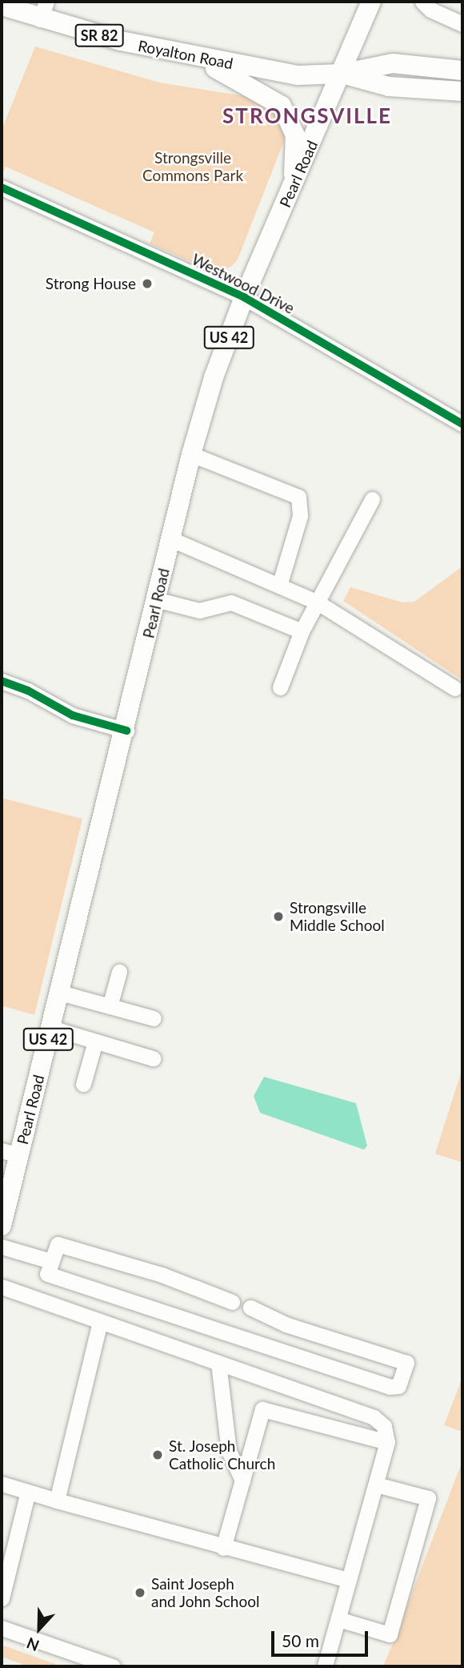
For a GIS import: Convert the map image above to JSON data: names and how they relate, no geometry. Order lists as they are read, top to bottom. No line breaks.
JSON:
{"streets":{"main road":["SR 82","Royalton Road","Pearl Road","US 42"],"street":["Westwood Drive"]},"crossings":[["Royalton Road","Pearl Road"],["Pearl Road","Westwood Drive"]],"districts":["STRONGSVILLE"],"parks":["Strongsville Commons Park"],"places":["Strong House","Strongsville Middle School","St. Joseph Catholic Church","Saint Joseph and John School"],"scale_bar":"50 m","north":"bottom"}
